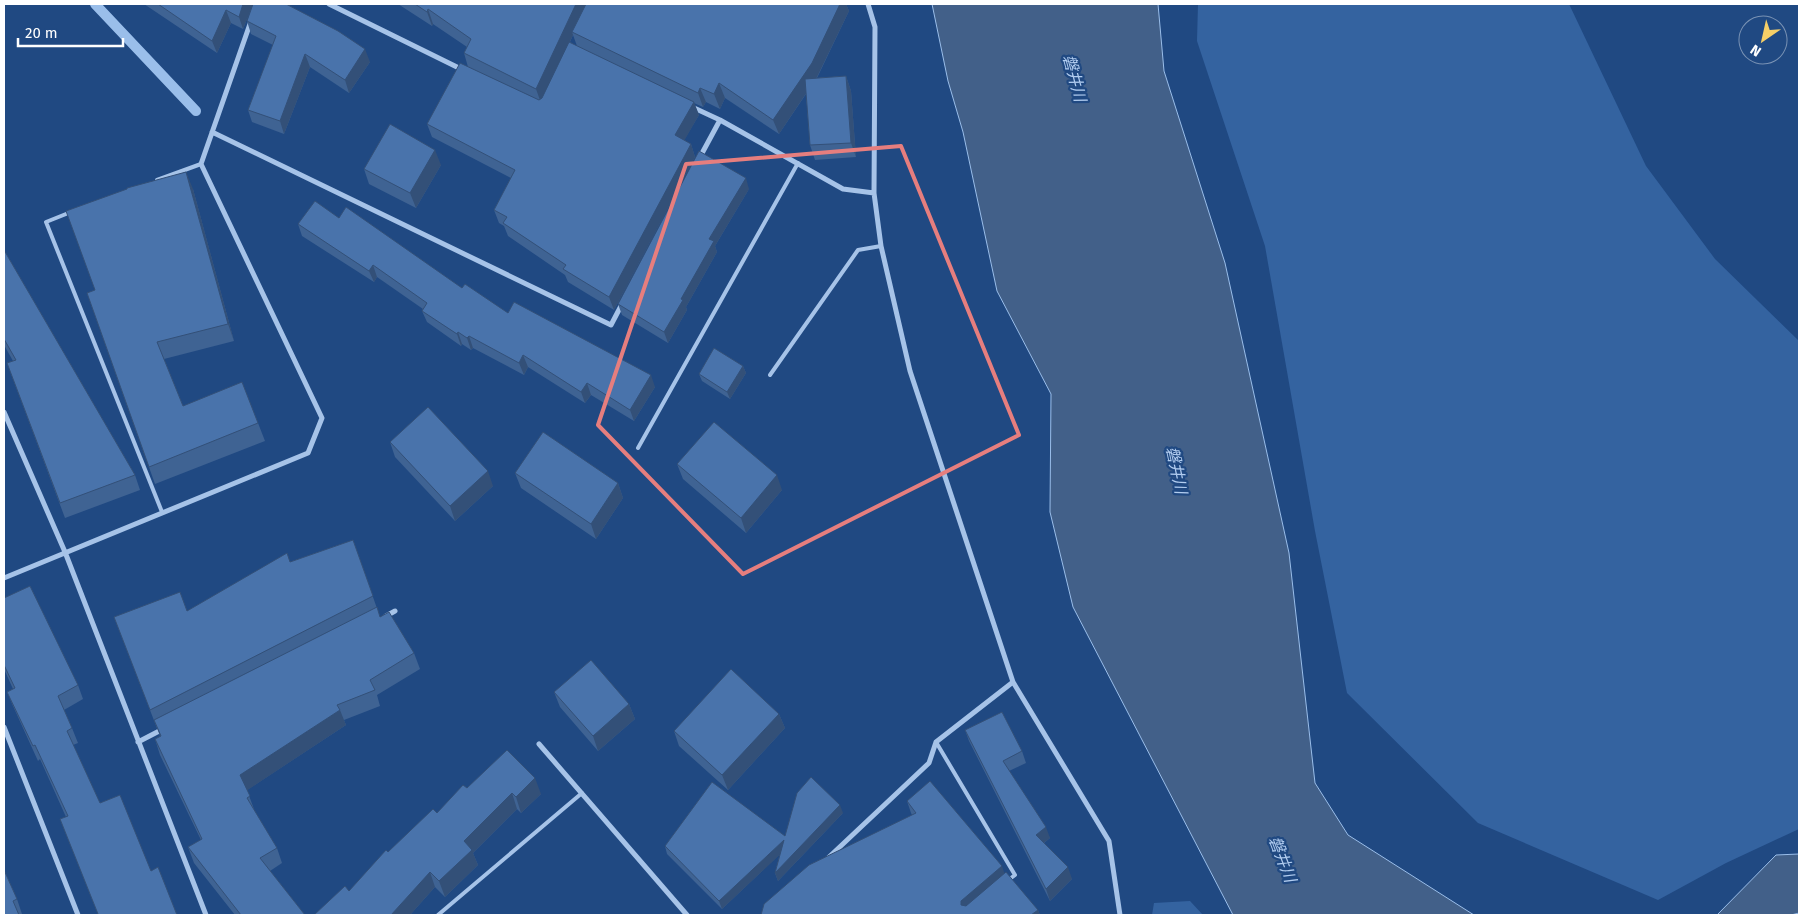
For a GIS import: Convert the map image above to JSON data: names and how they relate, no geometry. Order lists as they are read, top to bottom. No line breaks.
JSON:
{"water":["磐井川"],"scale_bar":"20 m","north":"bottom left"}
